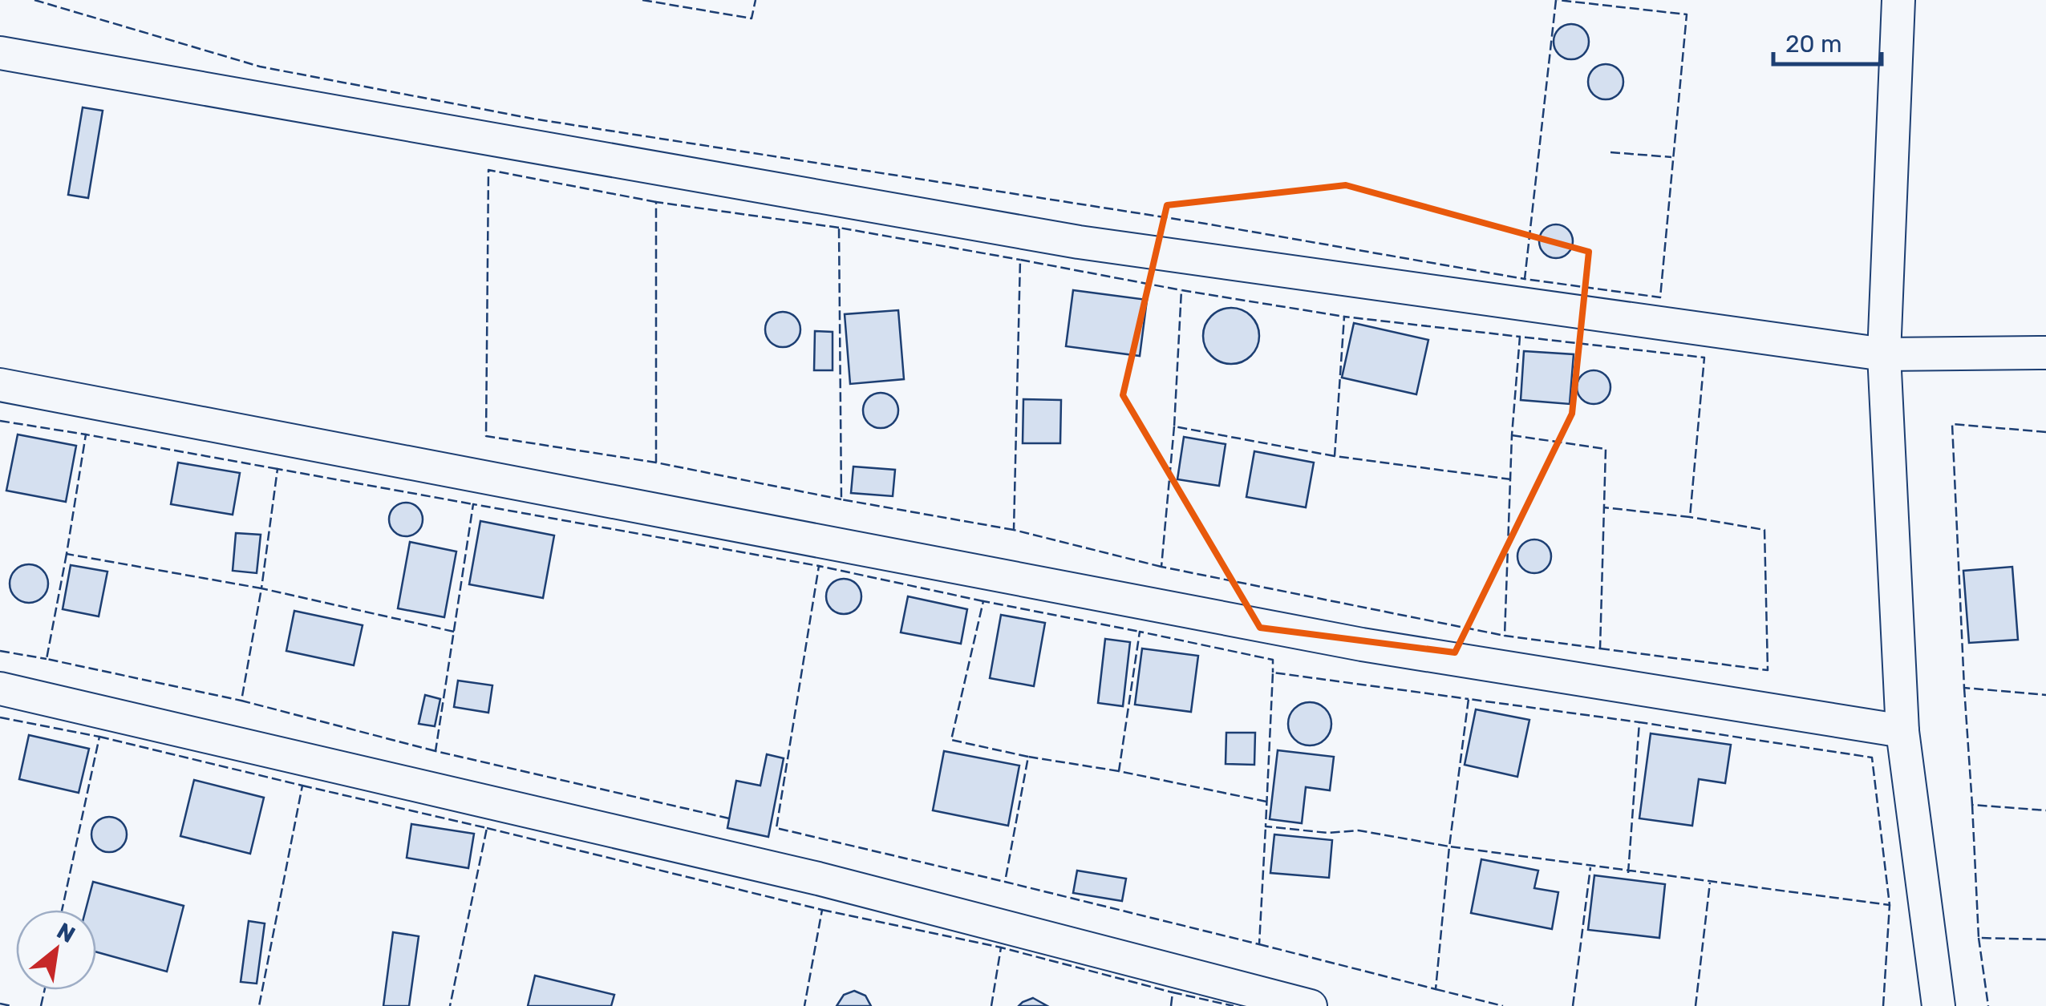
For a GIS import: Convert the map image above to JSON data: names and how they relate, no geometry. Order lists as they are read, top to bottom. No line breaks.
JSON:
{"scale_bar":"20 m","north":"top right"}
